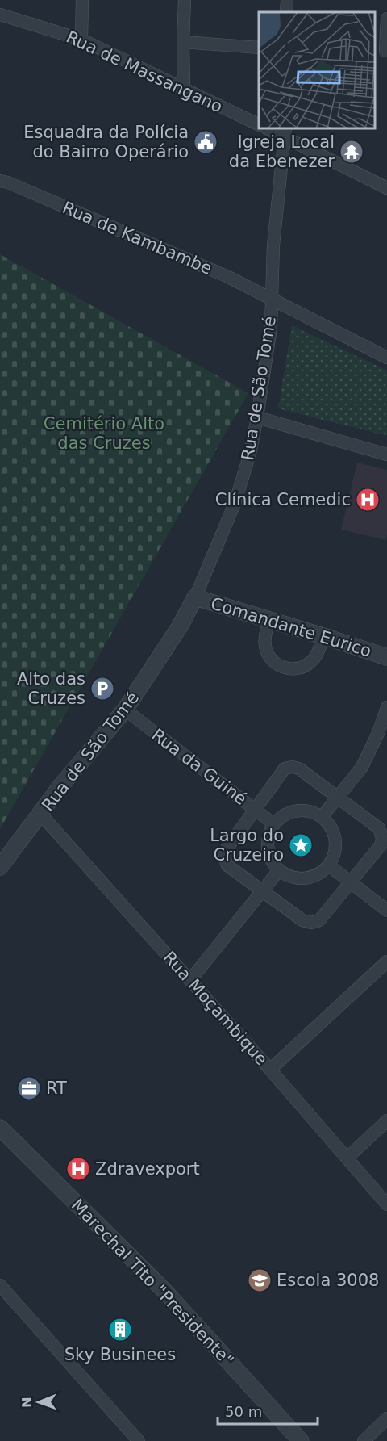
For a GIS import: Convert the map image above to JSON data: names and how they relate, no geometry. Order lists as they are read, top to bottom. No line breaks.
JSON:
{"streets":{"street":["Rua de Massangano","Rua de Kambambe","Rua de São Tomé","Comandante Eurico","Rua da Guiné","Rua Moçambique","Marechal Tito \"Presidente\""]},"crossings":[["Rua de Kambambe","Rua de São Tomé"],["Rua de São Tomé","Comandante Eurico"],["Rua de São Tomé","Rua da Guiné"],["Rua de São Tomé","Rua Moçambique"]],"parks":["Cemitério Alto das Cruzes"],"places":{"public building":["Esquadra da Polícia do Bairro Operário"],"temple":["Igreja Local da Ebenezer"],"hospital":["Clínica Cemedic","Zdravexport"],"parking":["Alto das Cruzes"],"place":["Largo do Cruzeiro"],"office":["RT"],"school or university":["Escola 3008"],"building":["Sky Businees"]},"scale_bar":"50 m","north":"left"}
